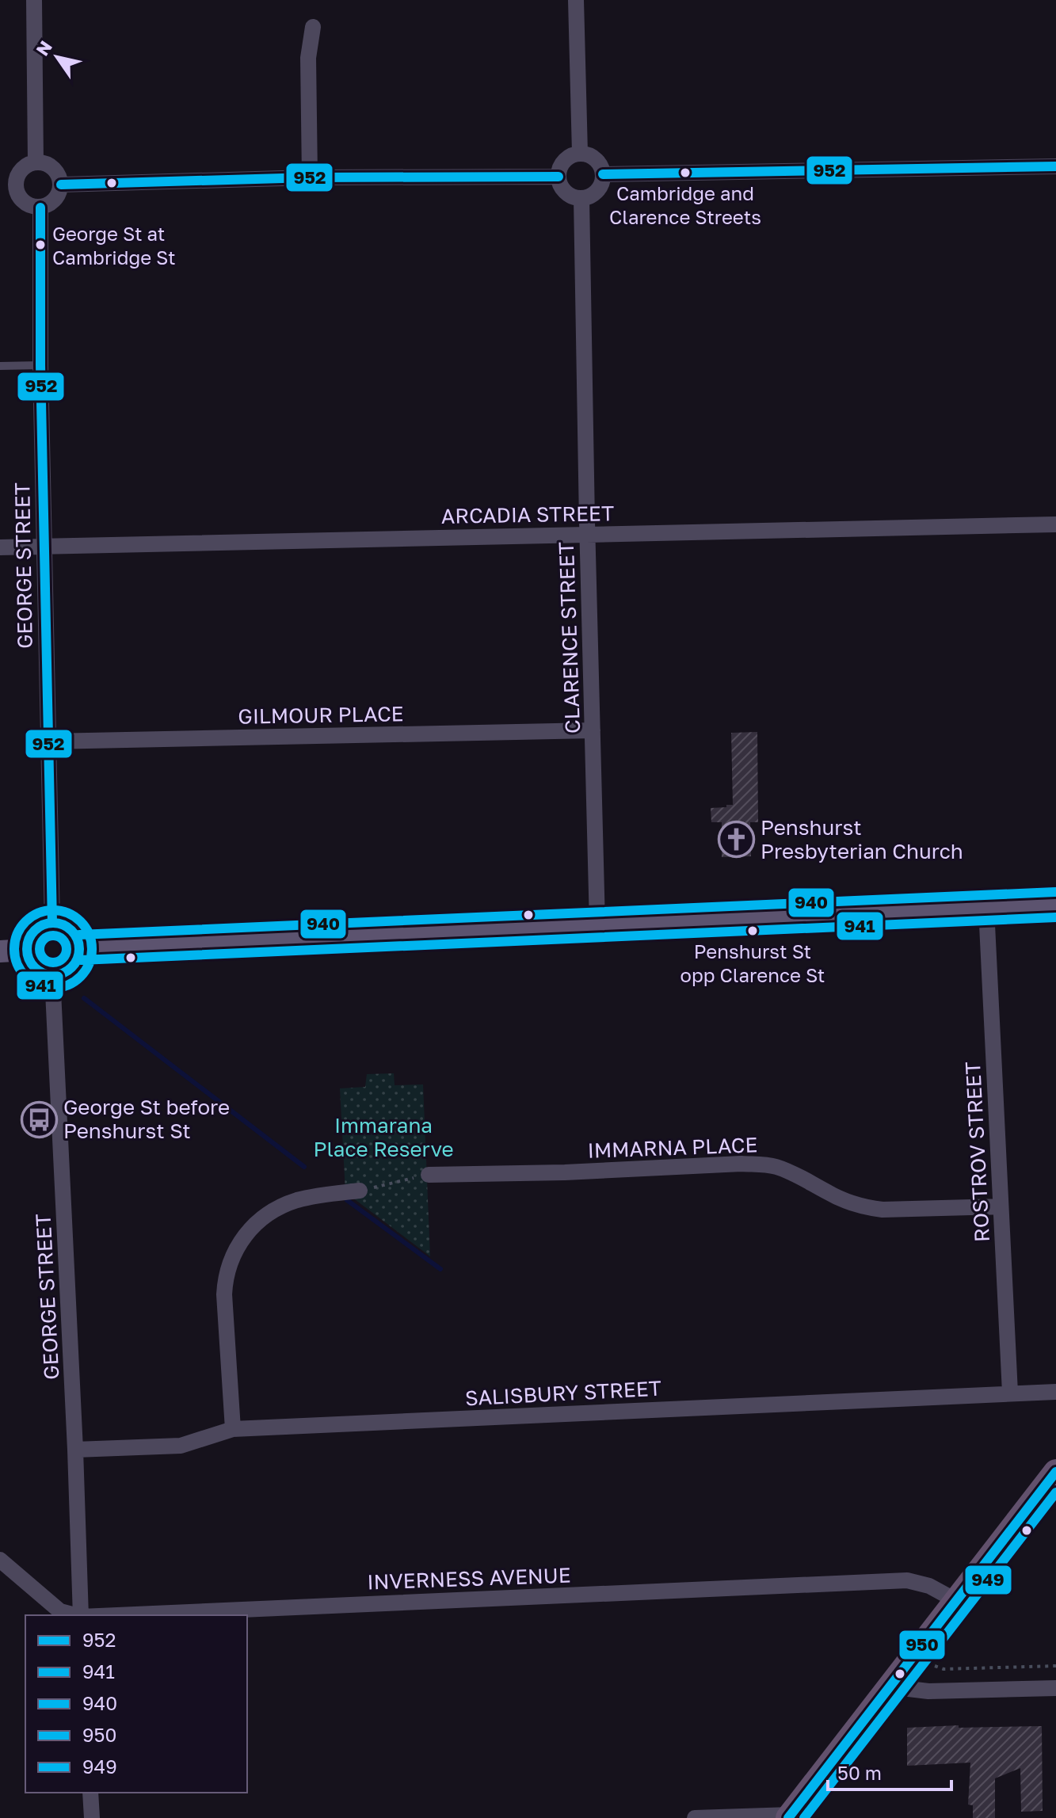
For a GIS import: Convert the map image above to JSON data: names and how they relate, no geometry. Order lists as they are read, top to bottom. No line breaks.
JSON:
{"streets":{"street":["ARCADIA STREET","GEORGE STREET","CLARENCE STREET","GILMOUR PLACE","IMMARNA PLACE","ROSTROV STREET","SALISBURY STREET","INVERNESS AVENUE"]},"crossings":[["ARCADIA STREET","GEORGE STREET"],["ARCADIA STREET","CLARENCE STREET"],["GEORGE STREET","GILMOUR PLACE"],["GEORGE STREET","SALISBURY STREET"],["CLARENCE STREET","GILMOUR PLACE"],["IMMARNA PLACE","ROSTROV STREET"],["ROSTROV STREET","SALISBURY STREET"]],"parks":["Immarana Place Reserve"],"places":{"other":["Cambridge and Clarence Streets","George St at Cambridge St","Penshurst St opp Clarence St"],"church":["Penshurst Presbyterian Church"],"bus stop":["George St before Penshurst St"]},"lines":["transit line 952","transit line 940","transit line 941","transit line 950","transit line 949"],"legend":["952","941","940","950","949"],"scale_bar":"50 m","north":"top left"}
